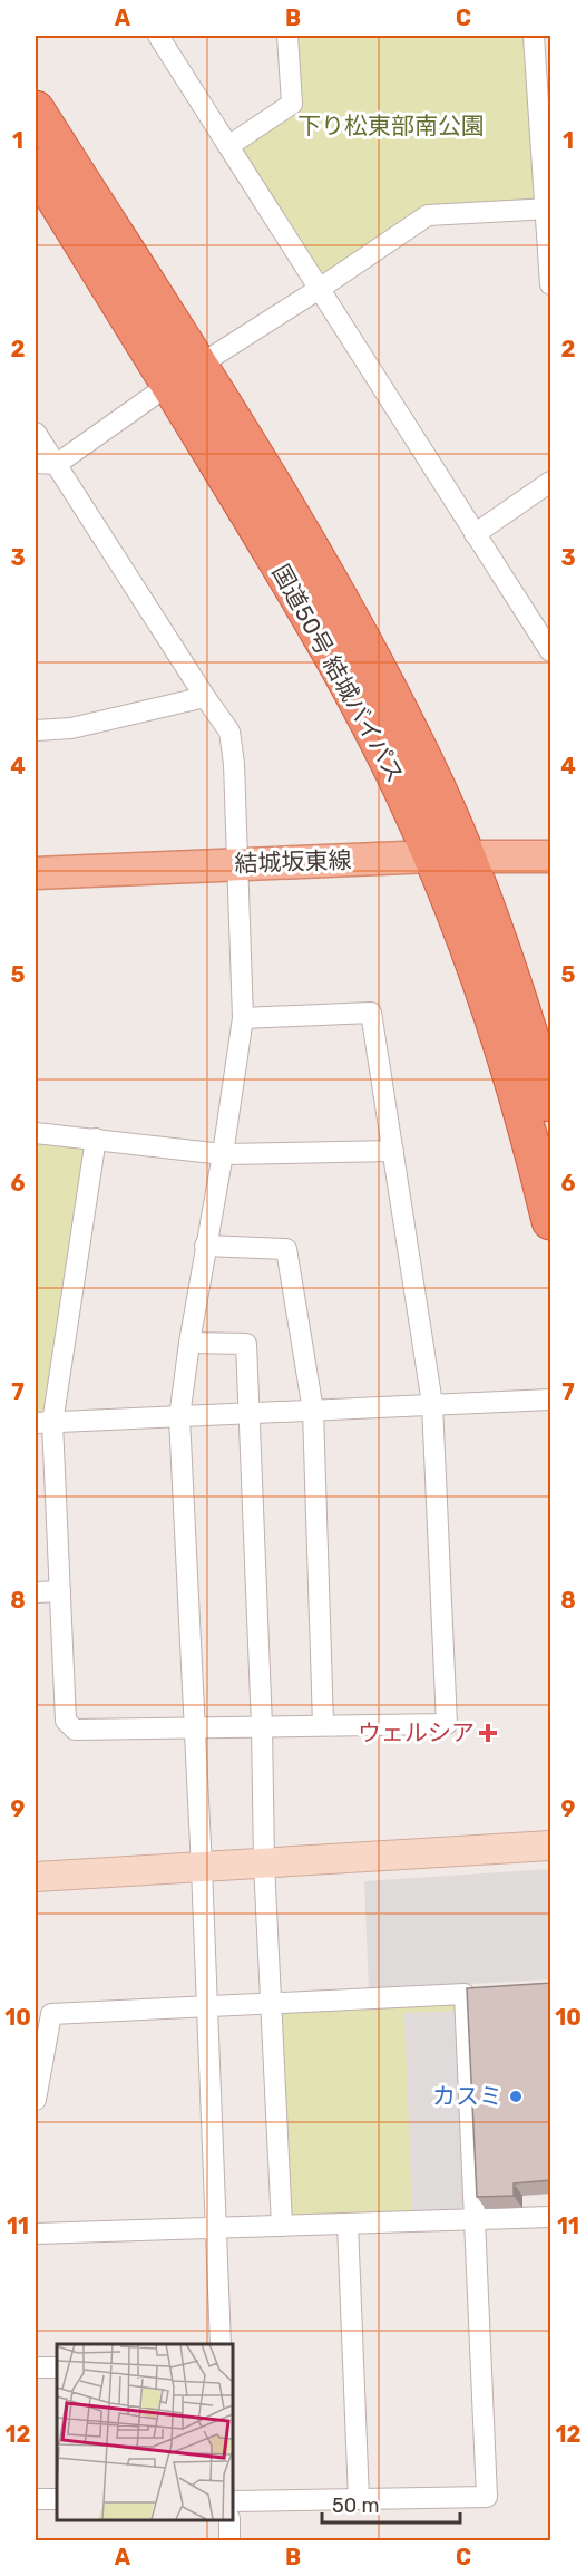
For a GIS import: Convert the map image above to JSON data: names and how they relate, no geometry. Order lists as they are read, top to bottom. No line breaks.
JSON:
{"streets":{"highway":["国道50号 結城バイパス"],"main road":["結城坂東線"]},"crossings":[["国道50号 結城バイパス","結城坂東線"]],"parks":["下り松東部南公園"],"places":{"health":["ウェルシア"],"other":["カスミ"]},"scale_bar":"50 m","grid":{"columns":["A","B","C"],"rows":["1","2","3","4","5","6","7","8","9","10","11","12"]}}
